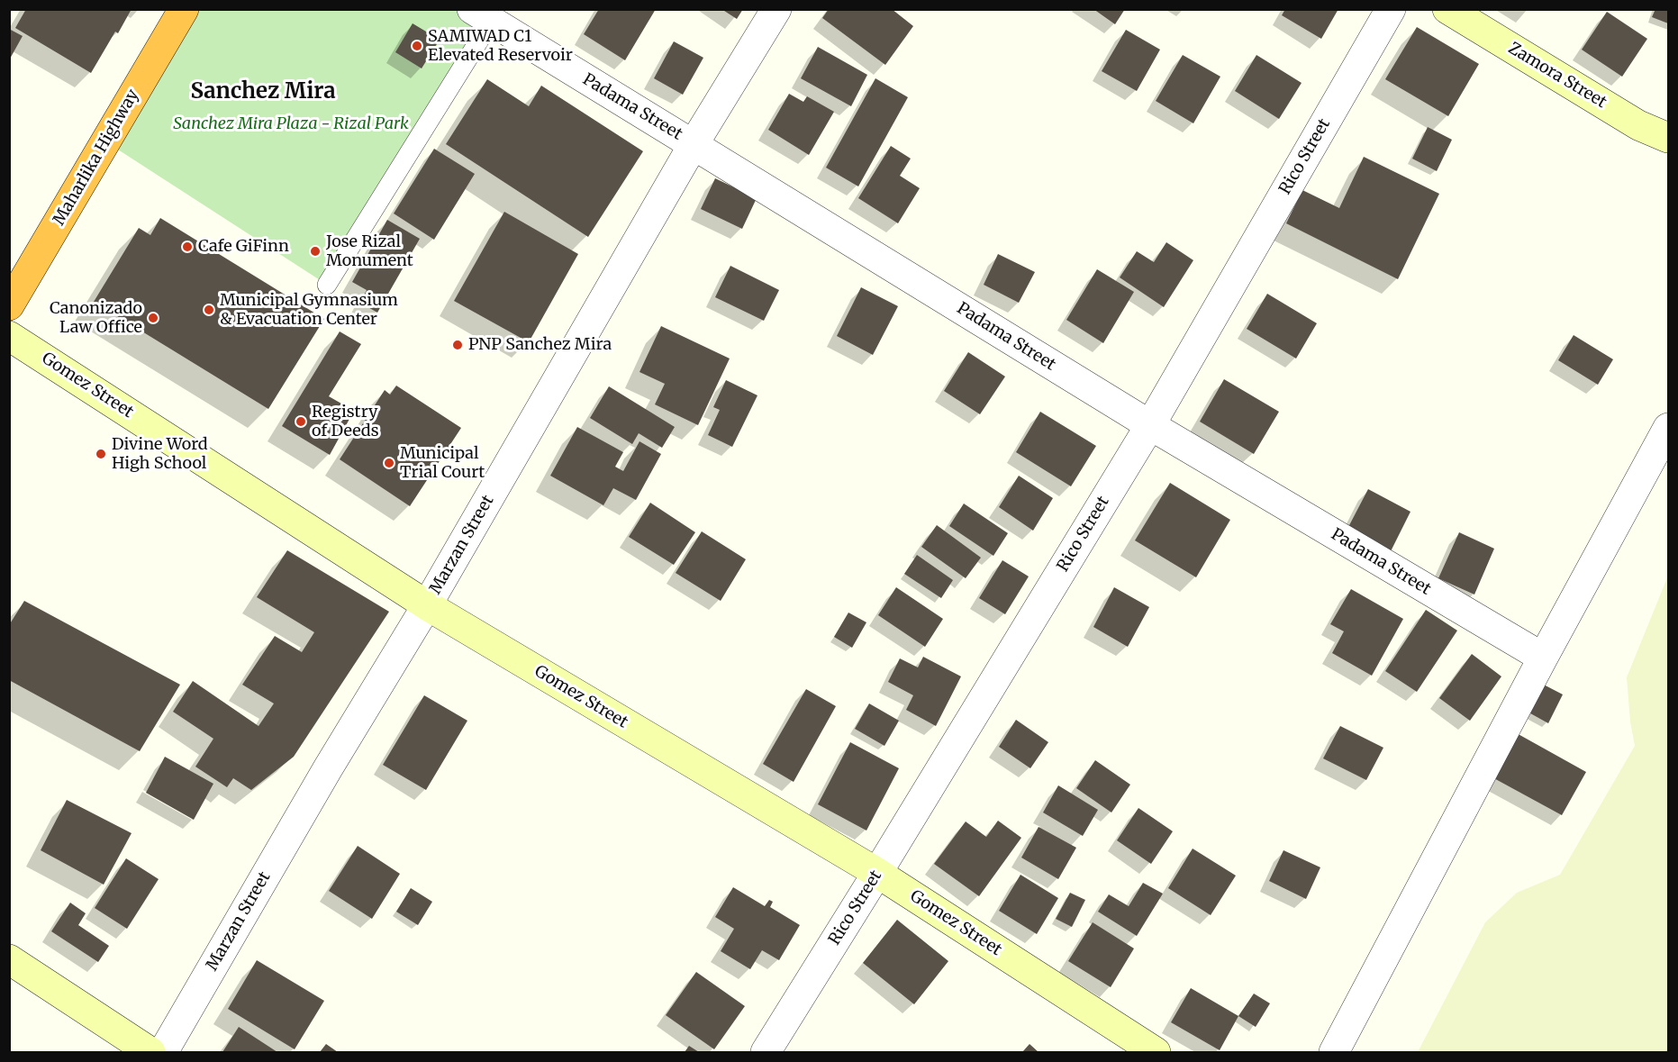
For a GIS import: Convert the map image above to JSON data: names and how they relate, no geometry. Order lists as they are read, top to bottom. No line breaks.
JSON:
{"streets":{"highway":["Maharlika Highway"],"main road":["Zamora Street","Gomez Street"],"street":["Padama Street","Rico Street","Marzan Street"]},"crossings":[["Padama Street","Rico Street"],["Padama Street","Marzan Street"],["Rico Street","Gomez Street"],["Gomez Street","Marzan Street"]],"districts":["Sanchez Mira"],"parks":["Sanchez Mira Plaza - Rizal Park"],"places":["SAMIWAD C1 Elevated Reservoir","Cafe GiFinn","Jose Rizal Monument","Municipal Gymnasium & Evacuation Center","Canonizado Law Office","PNP Sanchez Mira","Registry of Deeds","Divine Word High School","Municipal Trial Court"]}
